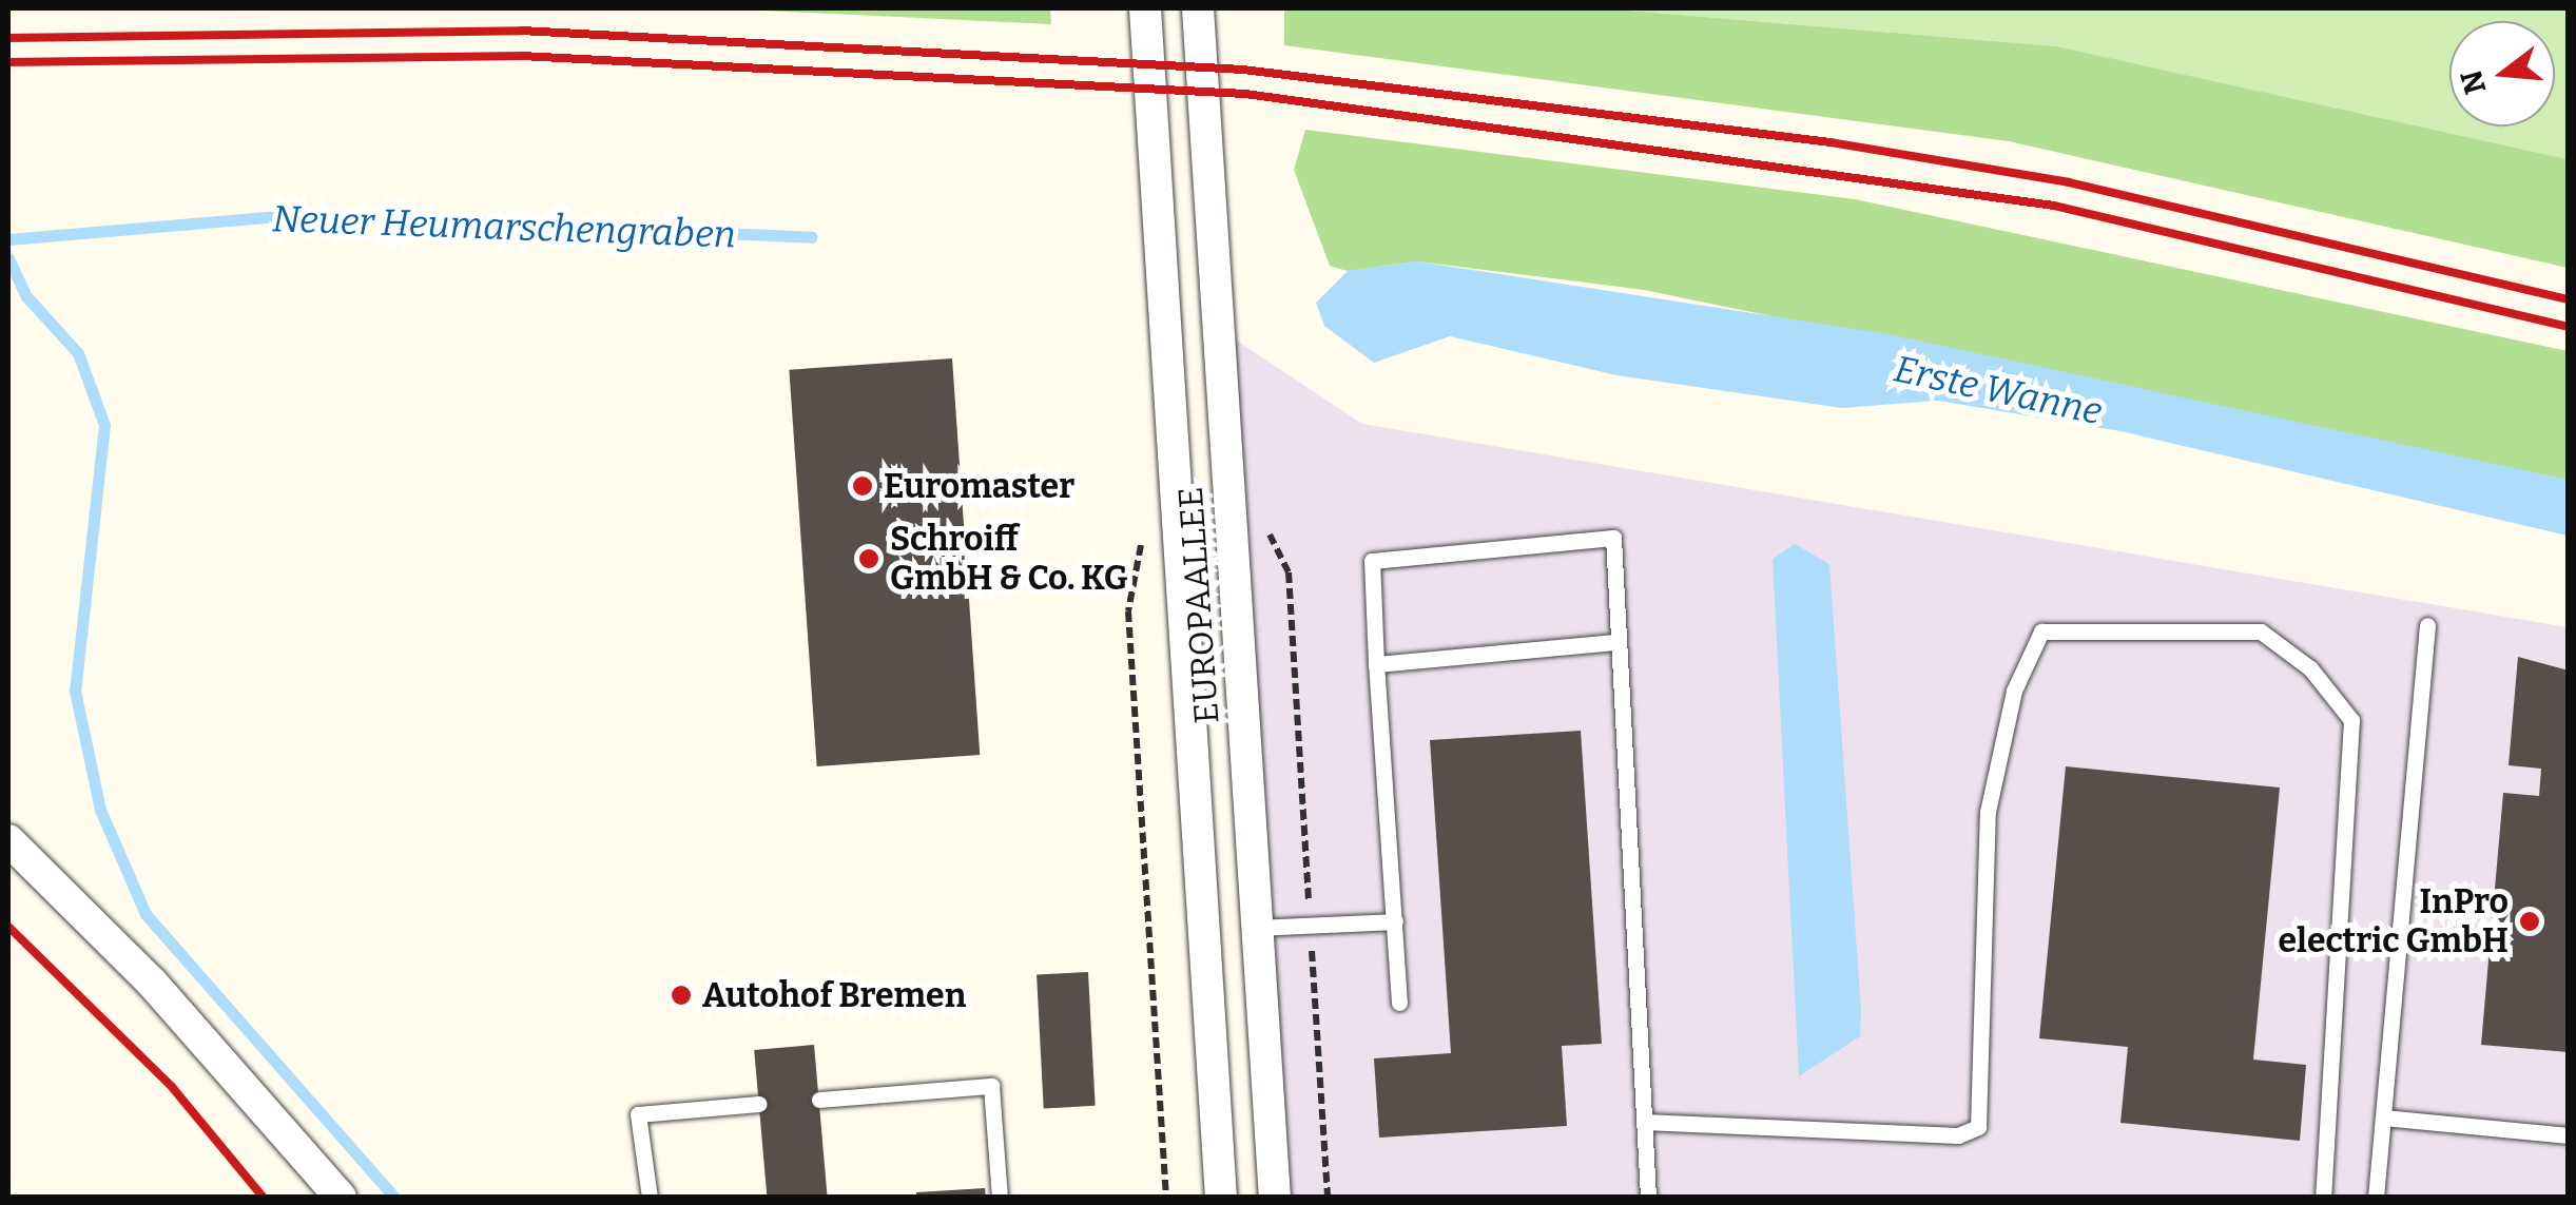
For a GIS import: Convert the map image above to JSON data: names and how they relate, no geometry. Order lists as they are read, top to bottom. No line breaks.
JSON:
{"streets":{"street":["EUROPAALLEE"]},"water":["Neuer Heumarschengraben","Erste Wanne"],"places":["Euromaster","Schroiff GmbH & Co. KG","InPro electric GmbH","Autohof Bremen"],"north":"left"}
